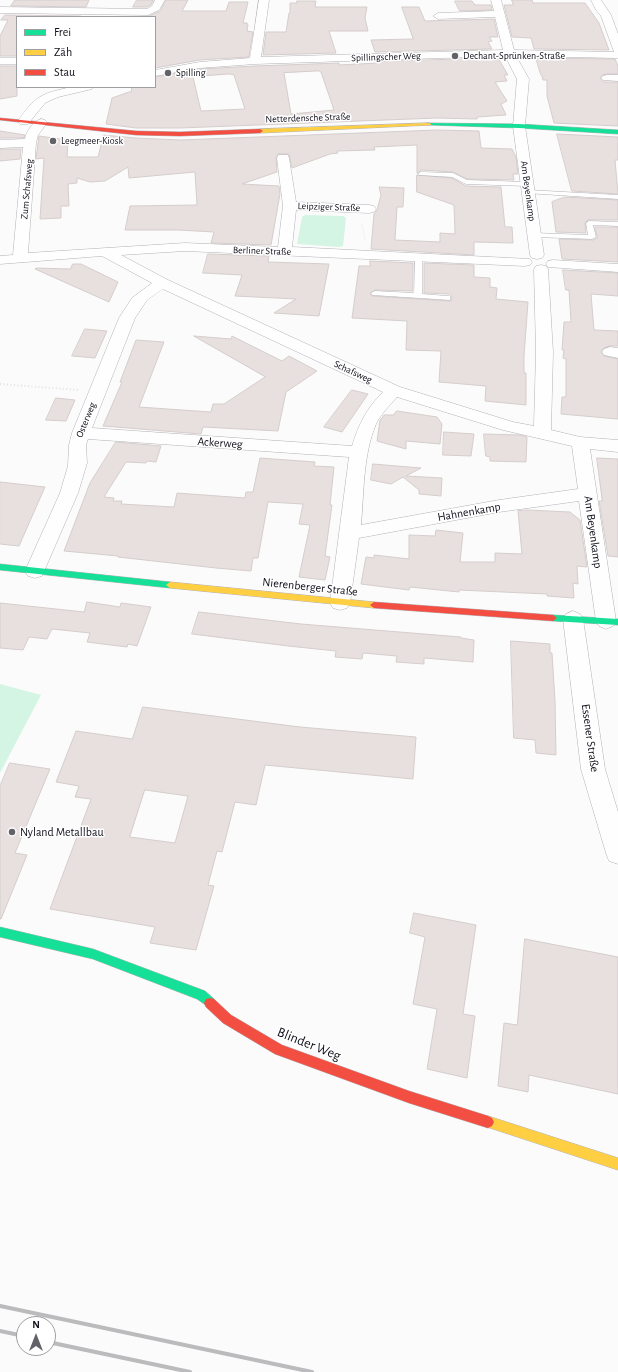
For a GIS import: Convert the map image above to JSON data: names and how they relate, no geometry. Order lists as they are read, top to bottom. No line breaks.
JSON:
{"streets":{"street":["Spillingscher Weg","Netterdensche Straße","Zum Schafsweg","Am Beyenkamp","Leipziger Straße","Berliner Straße","Schafsweg","Osterweg","Ackerweg","Hahnenkamp","Nierenberger Straße","Essener Straße","Blinder Weg"]},"crossings":[["Netterdensche Straße","Zum Schafsweg"],["Netterdensche Straße","Am Beyenkamp"],["Zum Schafsweg","Berliner Straße"],["Am Beyenkamp","Berliner Straße"],["Am Beyenkamp","Schafsweg"],["Am Beyenkamp","Hahnenkamp"],["Am Beyenkamp","Nierenberger Straße"],["Leipziger Straße","Berliner Straße"],["Berliner Straße","Schafsweg"],["Schafsweg","Osterweg"],["Osterweg","Ackerweg"],["Osterweg","Nierenberger Straße"],["Nierenberger Straße","Essener Straße"]],"places":["Dechant-Sprünken-Straße","Spilling","Leegmeer-Kiosk","Nyland Metallbau"],"legend":["Frei","Zäh","Stau"],"north":"top"}
